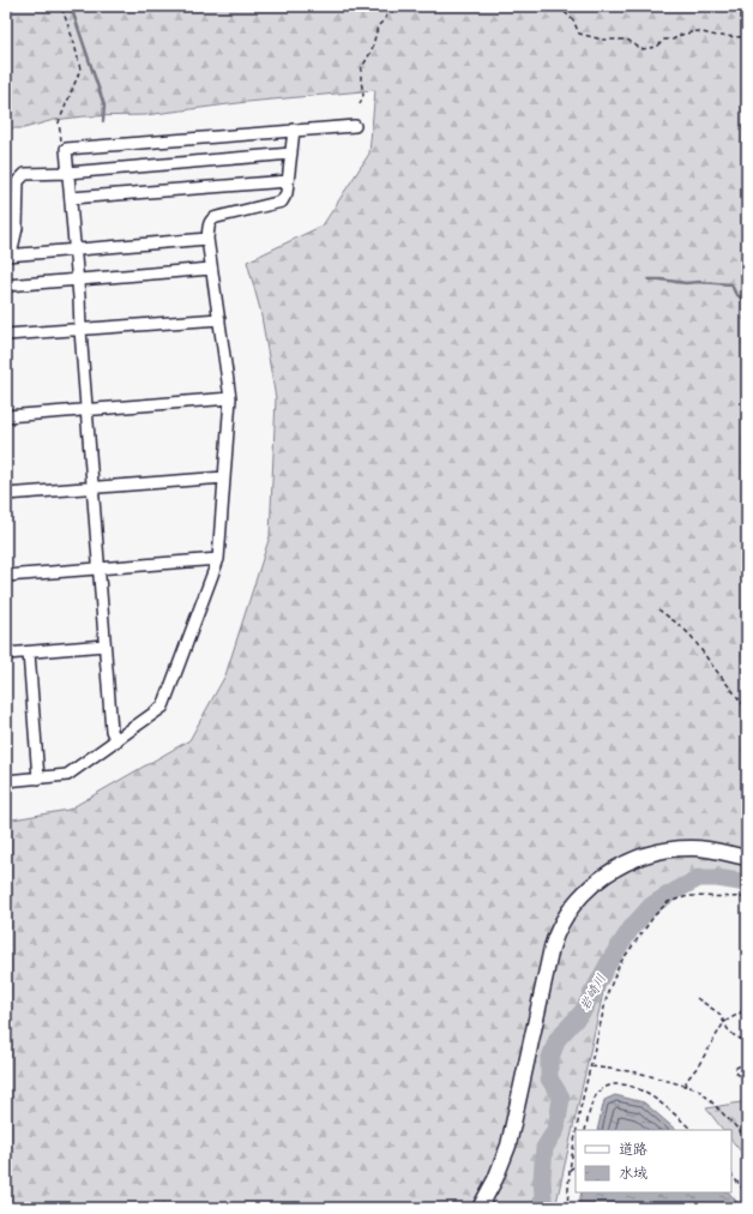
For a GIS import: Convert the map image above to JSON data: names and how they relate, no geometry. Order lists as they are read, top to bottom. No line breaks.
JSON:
{"water":["岩崎川"],"legend":["道路","水域"]}
